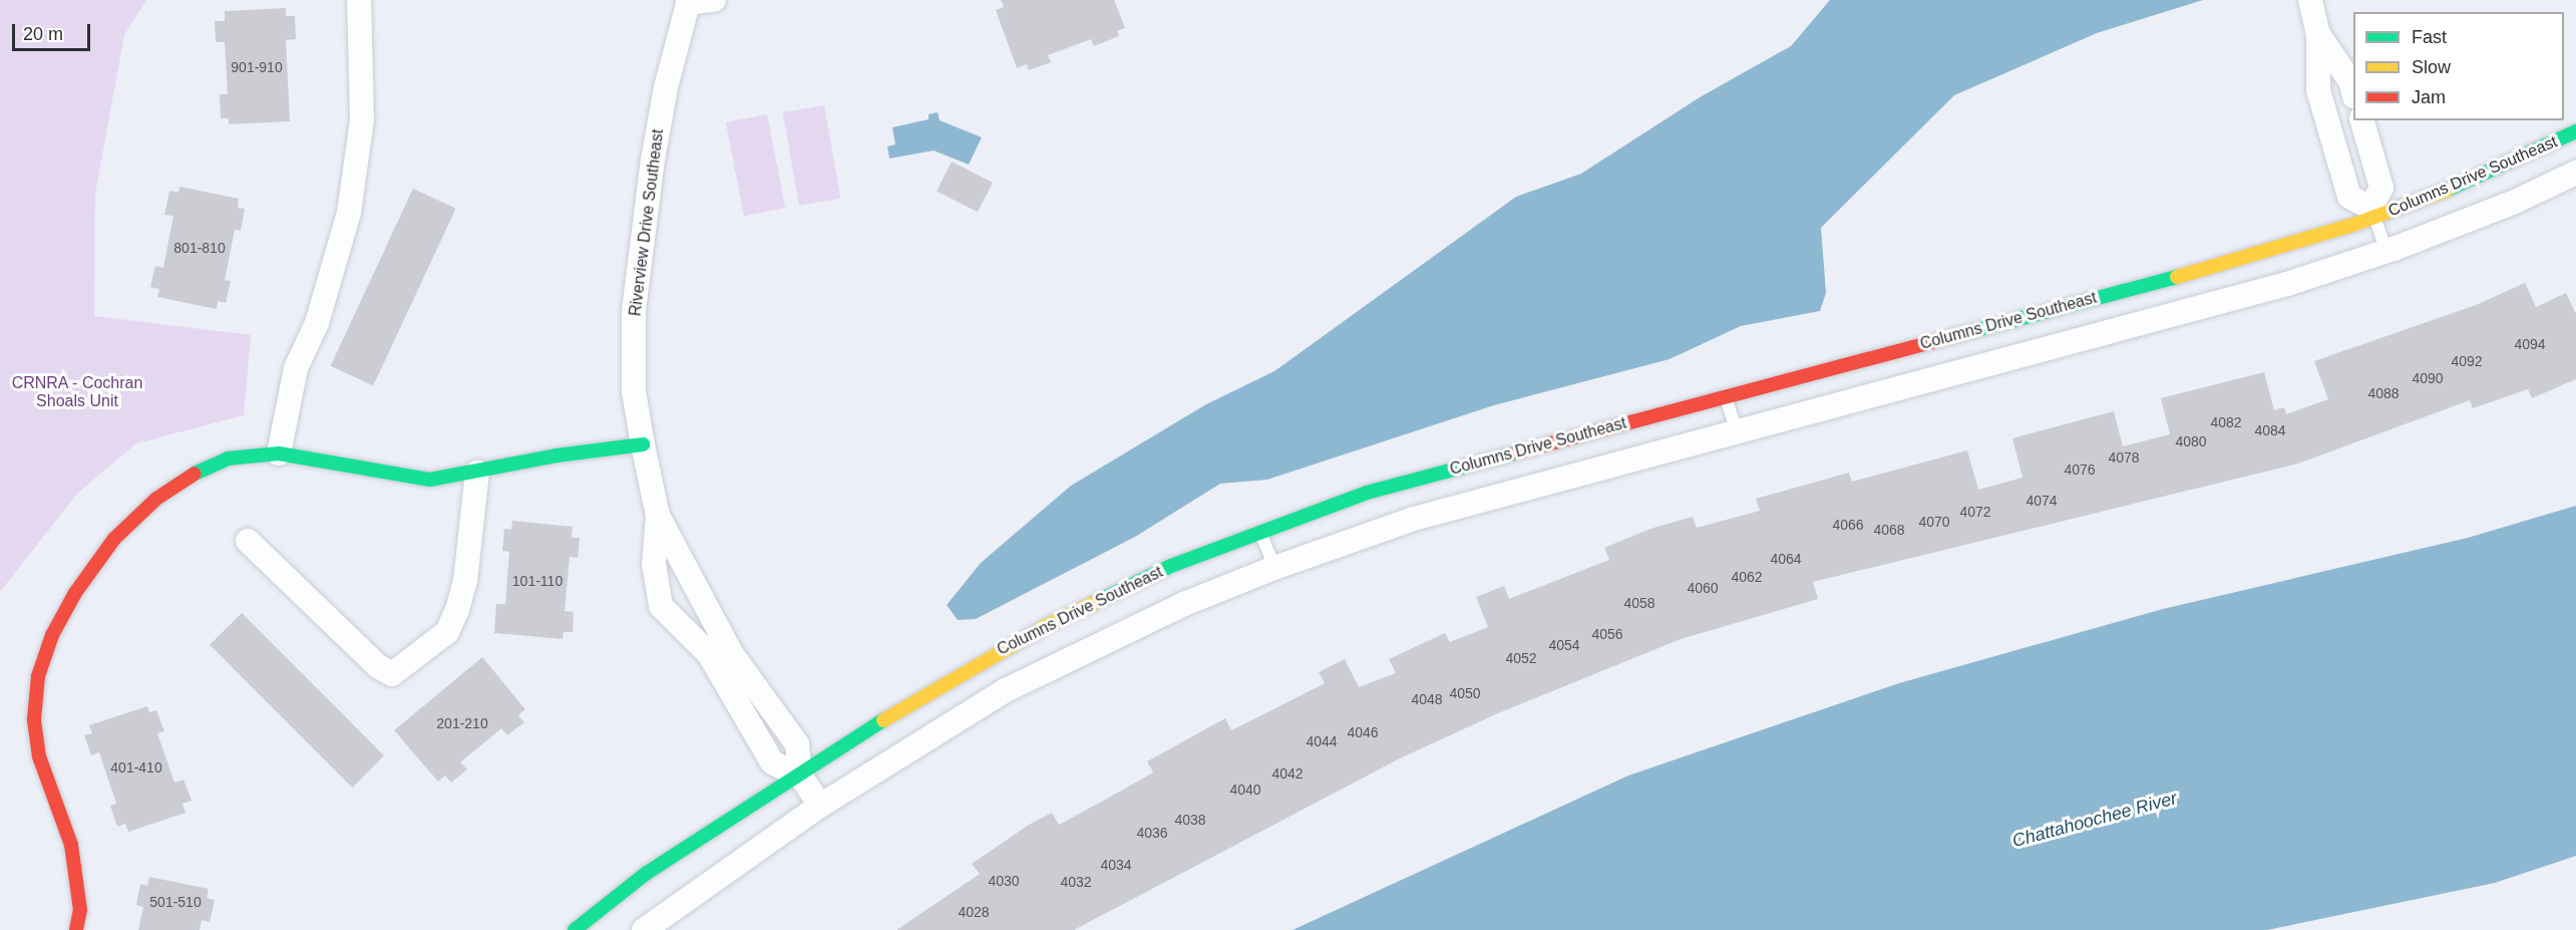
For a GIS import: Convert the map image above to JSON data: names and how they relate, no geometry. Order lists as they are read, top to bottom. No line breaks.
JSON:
{"streets":{"street":["Columns Drive Southeast","Riverview Drive Southeast"]},"crossings":[["Columns Drive Southeast","Riverview Drive Southeast"]],"water":["Chattahoochee River"],"parks":["CRNRA - Cochran Shoals Unit"],"house_numbers":["901-910","801-810","4094","4092","4090","4088","4082","4084","4080","4078","4076","4074","4072","4070","4066","4068","4064","4062","101-110","4060","4058","4056","4054","4052","4050","4048","201-210","4046","4044","401-410","4042","4040","4038","4036","4034","4030","4032","501-510","4028"],"legend":["Fast","Slow","Jam"],"scale_bar":"20 m"}
